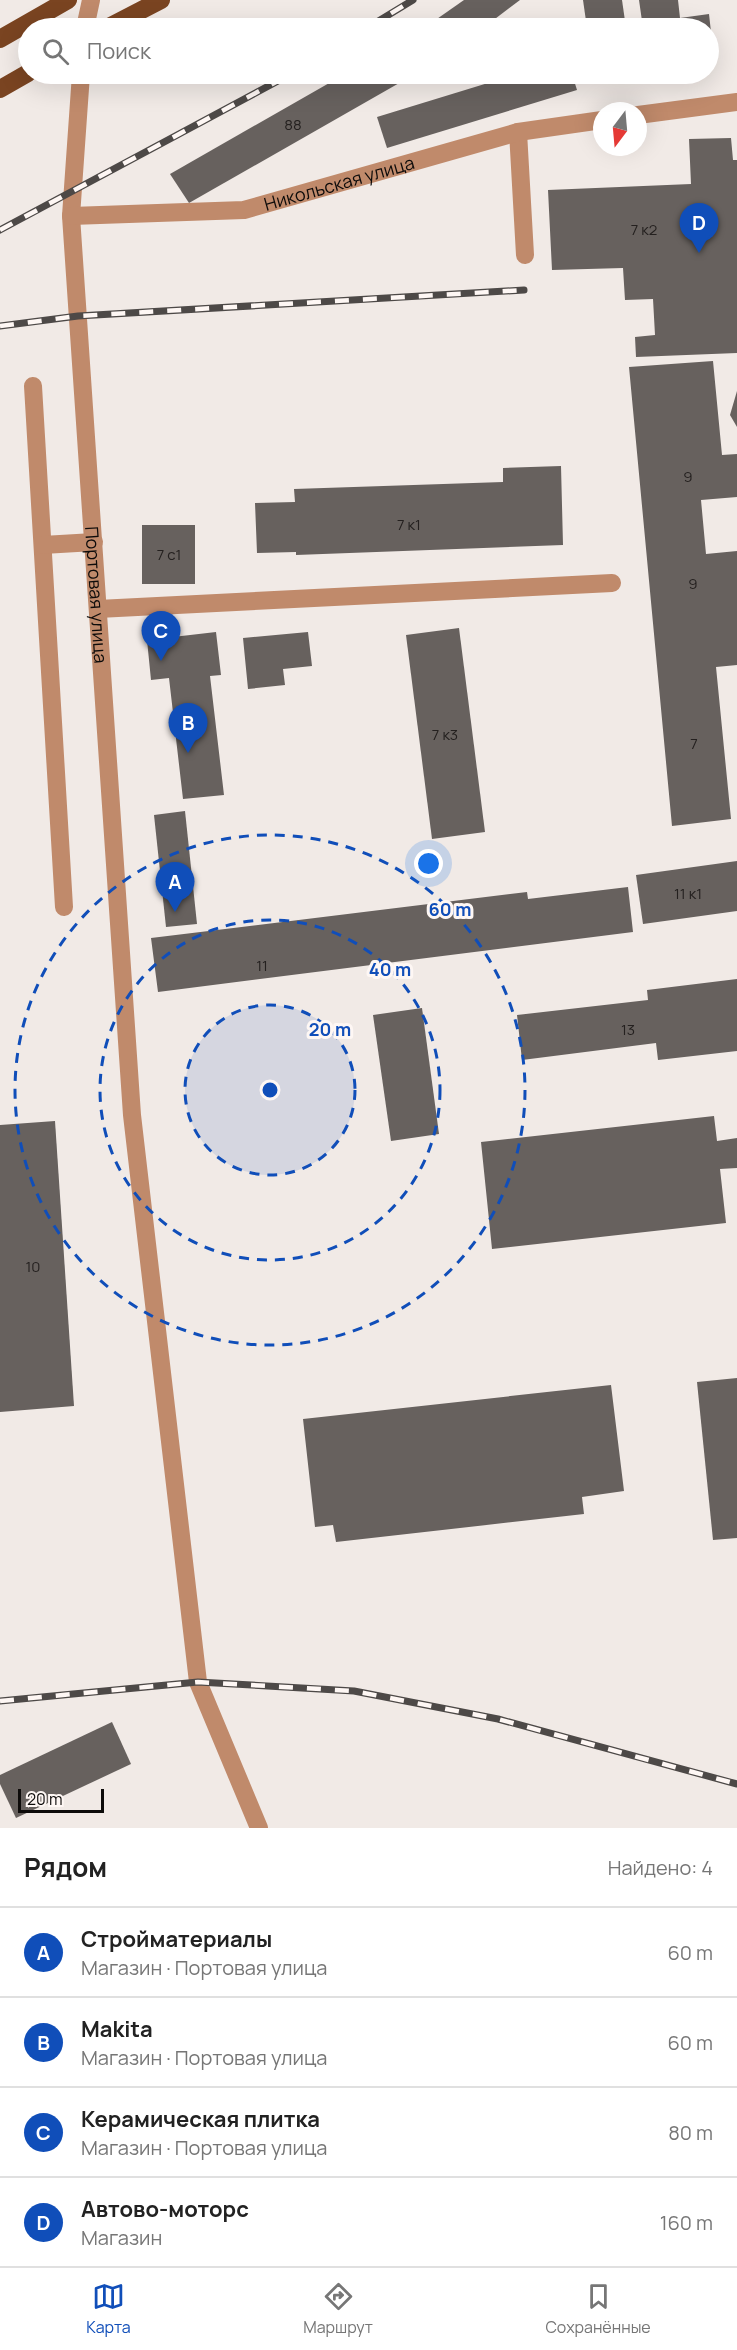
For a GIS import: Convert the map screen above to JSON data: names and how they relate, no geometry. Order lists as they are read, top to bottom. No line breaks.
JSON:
{"streets":{"street":["Никольская улица","Портовая улица"]},"crossings":[["Никольская улица","Портовая улица"]],"house_numbers":["88","7 к2","9","7 к1","7 с1","9","7 к3","7","11 к1","11","13","10"],"scale_bar":"20 m","north":"bottom","page":{"search":"Поиск","pins":["D","C","B","A"],"scale":"20 m","heading":["Рядом","Найдено: 4"],"list":[{"mark":"A","name":"Стройматериалы","note":"Магазин · Портовая улица","value":"60 m"},{"mark":"B","name":"Makita","note":"Магазин · Портовая улица","value":"60 m"},{"mark":"C","name":"Керамическая плитка","note":"Магазин · Портовая улица","value":"80 m"},{"mark":"D","name":"Автово-моторс","note":"Магазин","value":"160 m"}],"nav":["Карта","Маршрут","Сохранённые"]},"rings":["60 m","40 m","20 m"]}
